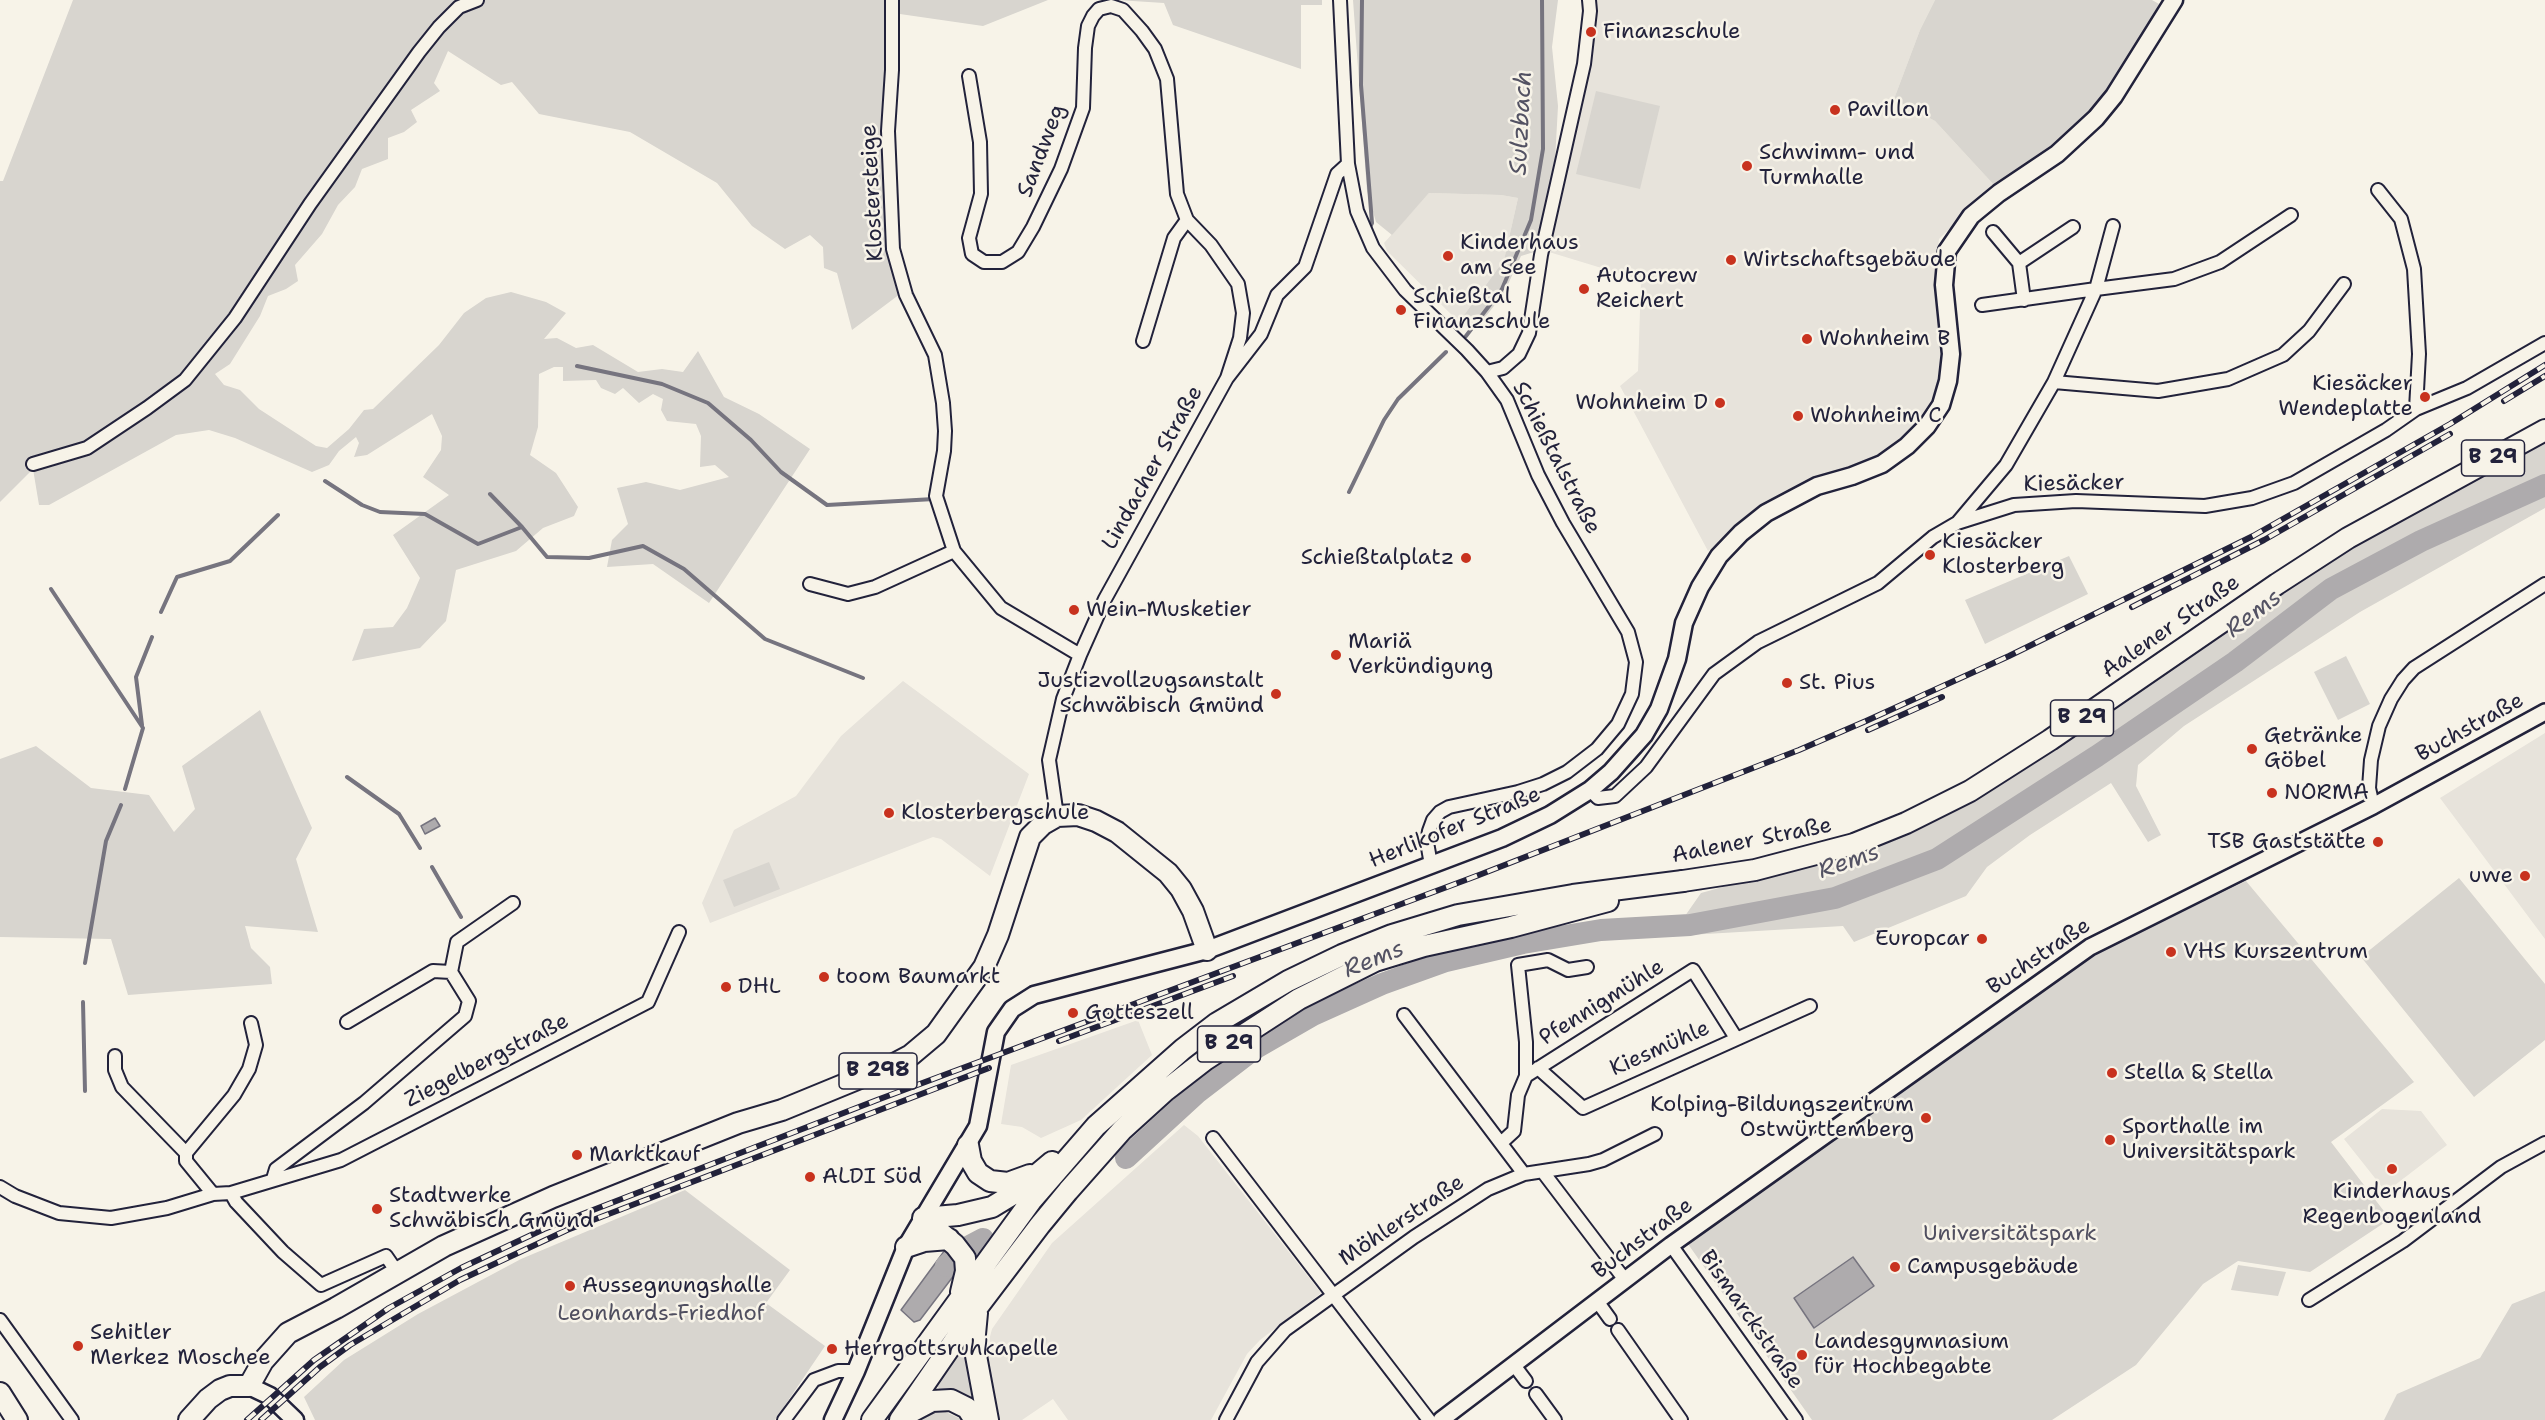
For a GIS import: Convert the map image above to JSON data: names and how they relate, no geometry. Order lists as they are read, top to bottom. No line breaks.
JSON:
{"streets":{"main road":["B 29","Aalener Straße","Herlikofer Straße","B 298"],"street":["Sandweg","Klostersteige","Schießtalstraße","Lindacher Straße","Kiesäcker","Buchstraße","Pfennigmühle","Kiesmühle","Ziegelbergstraße","Möhlerstraße","Bismarckstraße"]},"crossings":[["Sandweg","Lindacher Straße"],["Klostersteige","Lindacher Straße"],["Schießtalstraße","Herlikofer Straße"],["B 29","Aalener Straße"],["Lindacher Straße","B 298"],["Kiesäcker","Herlikofer Straße"],["Buchstraße","Bismarckstraße"],["Pfennigmühle","Kiesmühle"]],"water":["Sulzbach","Rems"],"parks":["Universitätspark","Leonhards-Friedhof"],"places":["Finanzschule","Pavillon","Schwimm- und Turmhalle","Kinderhaus am See","Wirtschaftsgebäude","Autocrew Reichert","Schießtal Finanzschule","Wohnheim B","Kiesäcker Wendeplatte","Wohnheim D","Wohnheim C","Kiesäcker Klosterberg","Schießtalplatz","Wein-Musketier","Mariä Verkündigung","St. Pius","Justizvollzugsanstalt Schwäbisch Gmünd","Getränke Göbel","NORMA","Klosterbergschule","TSB Gaststätte","uwe","Europcar","VHS Kurszentrum","toom Baumarkt","DHL","Gotteszell","Stella & Stella","Kolping-Bildungszentrum Ostwürttemberg","Sporthalle im Universitätspark","Marktkauf","Kinderhaus Regenbogenland","ALDI Süd","Stadtwerke Schwäbisch Gmünd","Campusgebäude","Aussegnungshalle","Sehitler Merkez Moschee","Herrgottsruhkapelle","Landesgymnasium für Hochbegabte"]}
